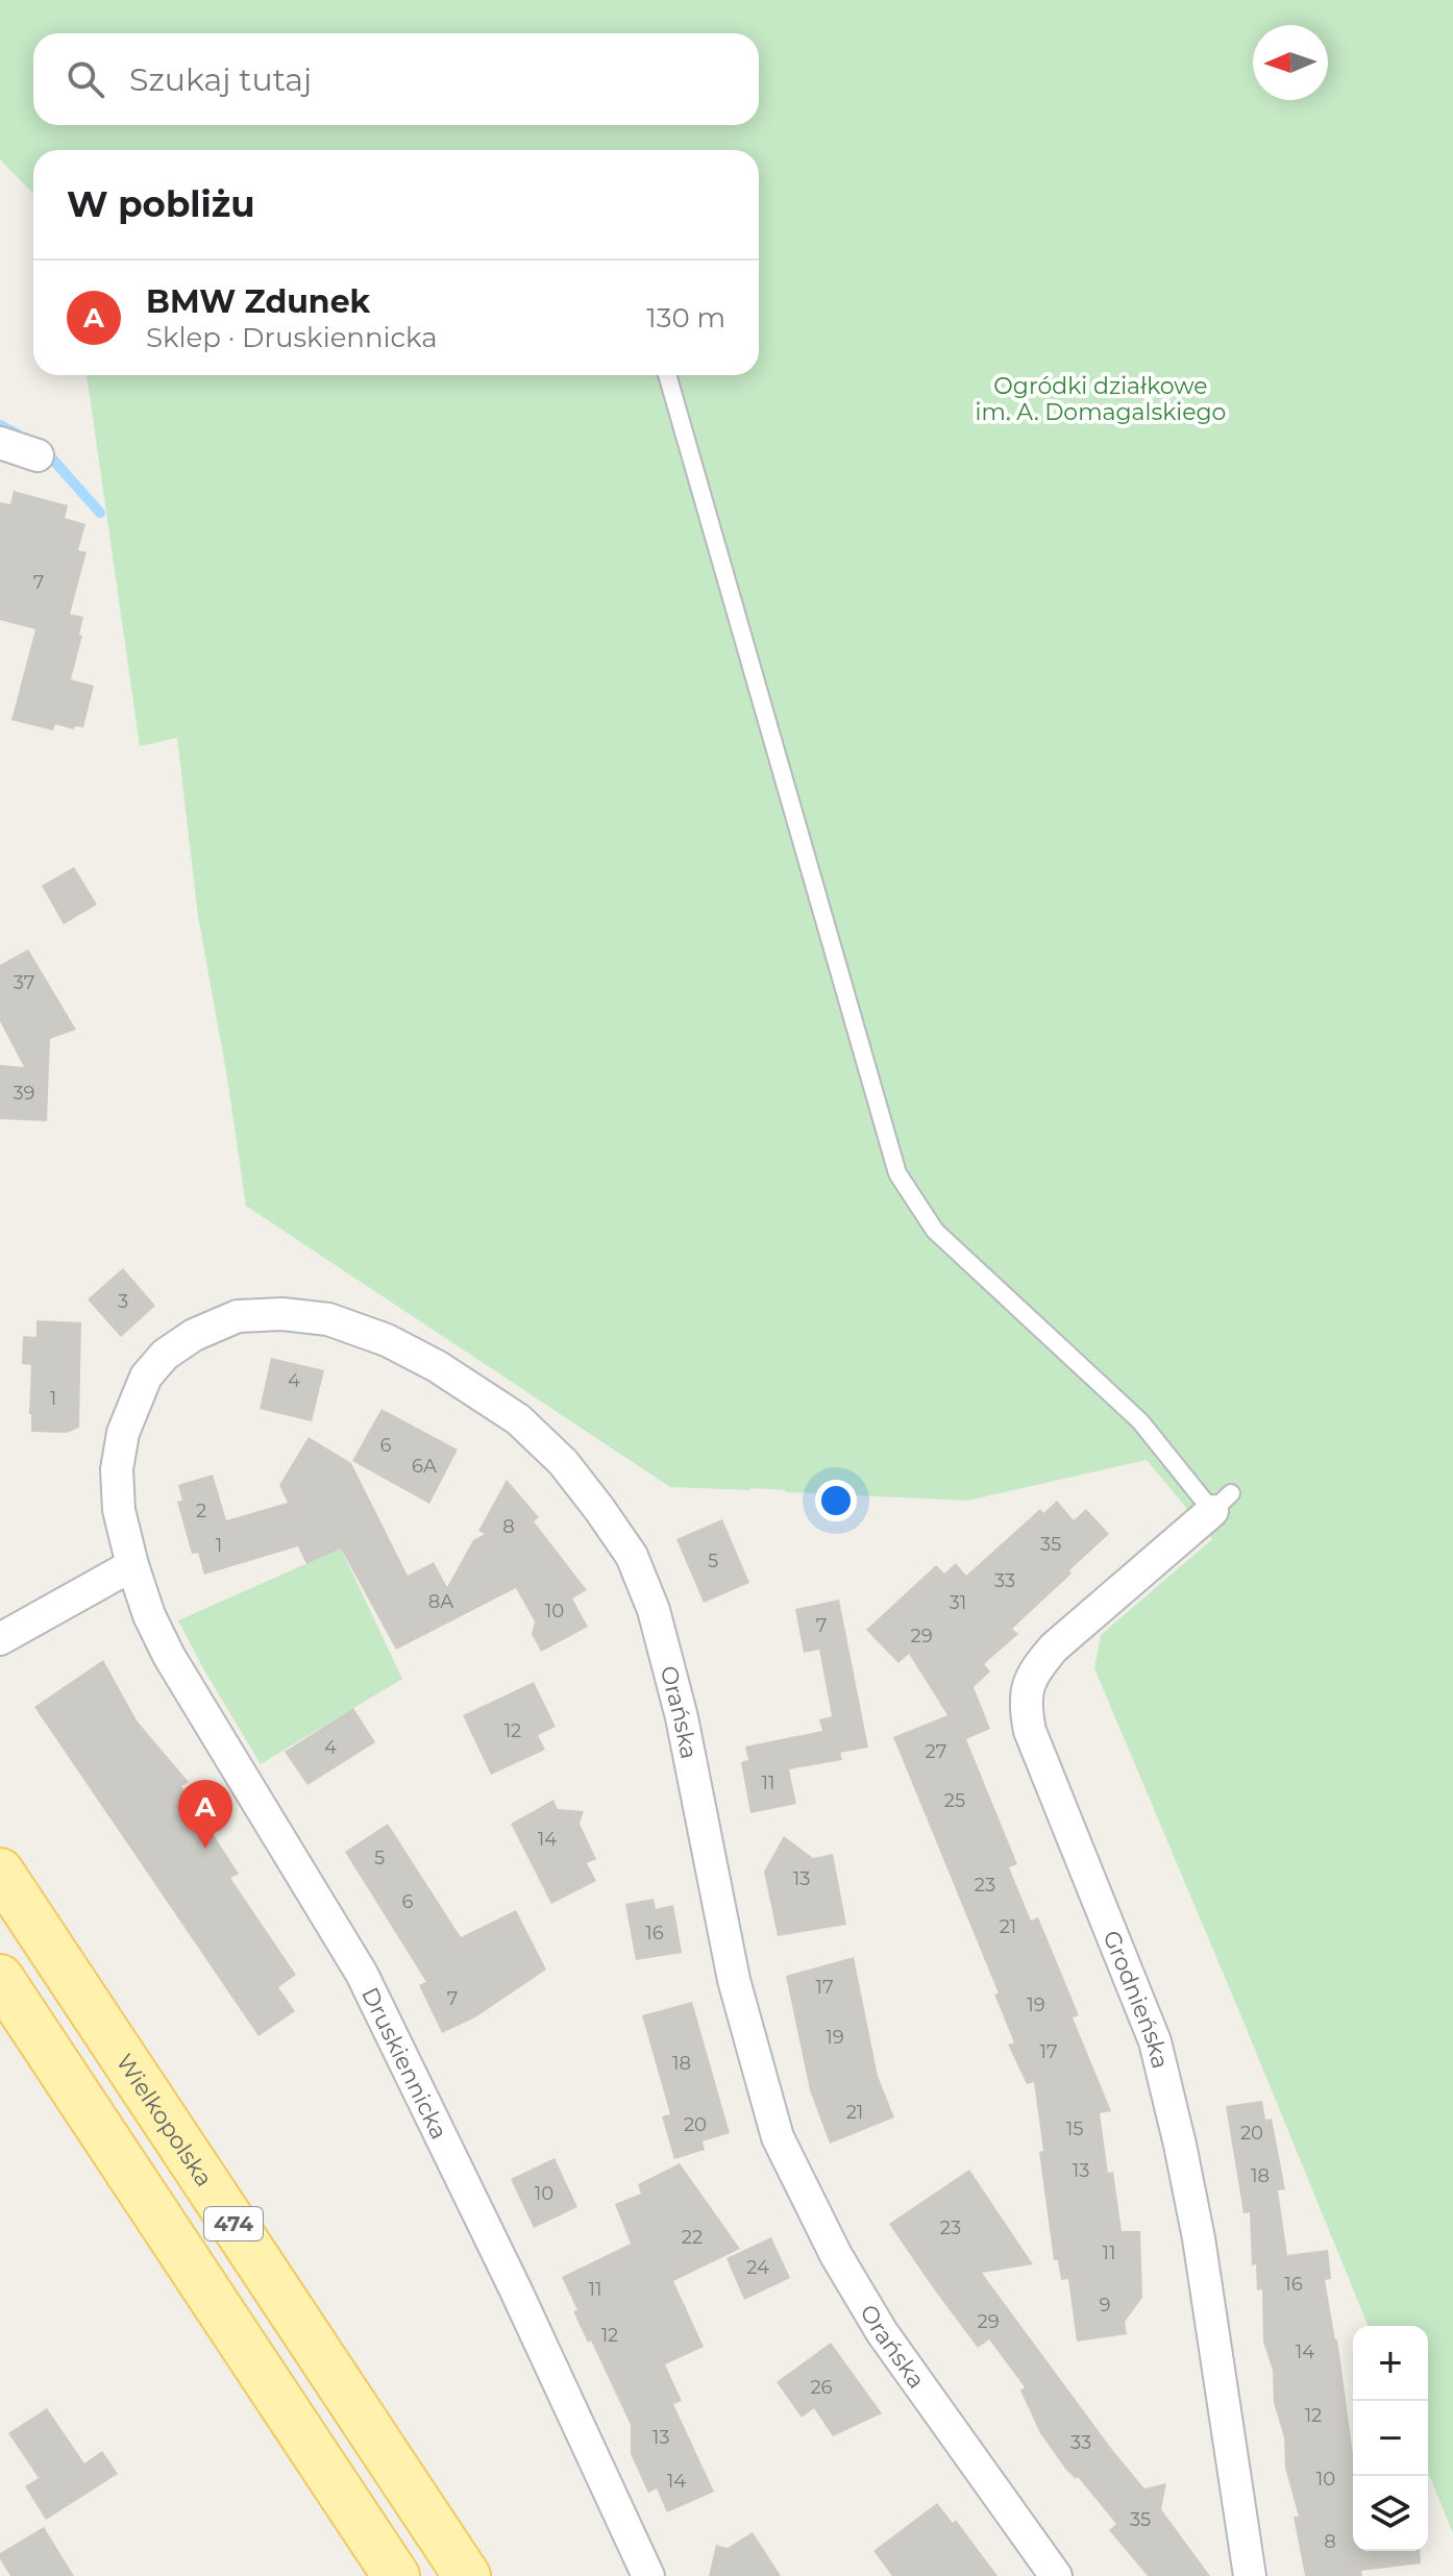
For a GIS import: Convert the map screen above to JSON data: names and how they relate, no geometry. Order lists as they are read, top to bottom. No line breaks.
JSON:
{"streets":{"main road":["Wielkopolska","474"],"street":["Orańska","Grodnieńska","Druskiennicka"]},"crossings":[["Orańska","Druskiennicka"]],"parks":["Ogródki działkowe im. A. Domagalskiego"],"house_numbers":["7","37","39","3","4","1","6","6A","2","8","35","1","5","33","8A","31","10","7","29","12","4","27","11","25","14","5","13","23","6","21","16","17","7","19","19","17","18","21","20","15","20","13","18","10","23","22","11","24","16","11","9","29","12","14","26","12","13","33","10","14","35","8"],"north":"left","page":{"search":"Szukaj tutaj","heading":"W pobliżu","list":[{"mark":"A","name":"BMW Zdunek","note":"Sklep · Druskiennicka","value":"130 m"}],"pins":"A","map_buttons":["+","−"]}}
